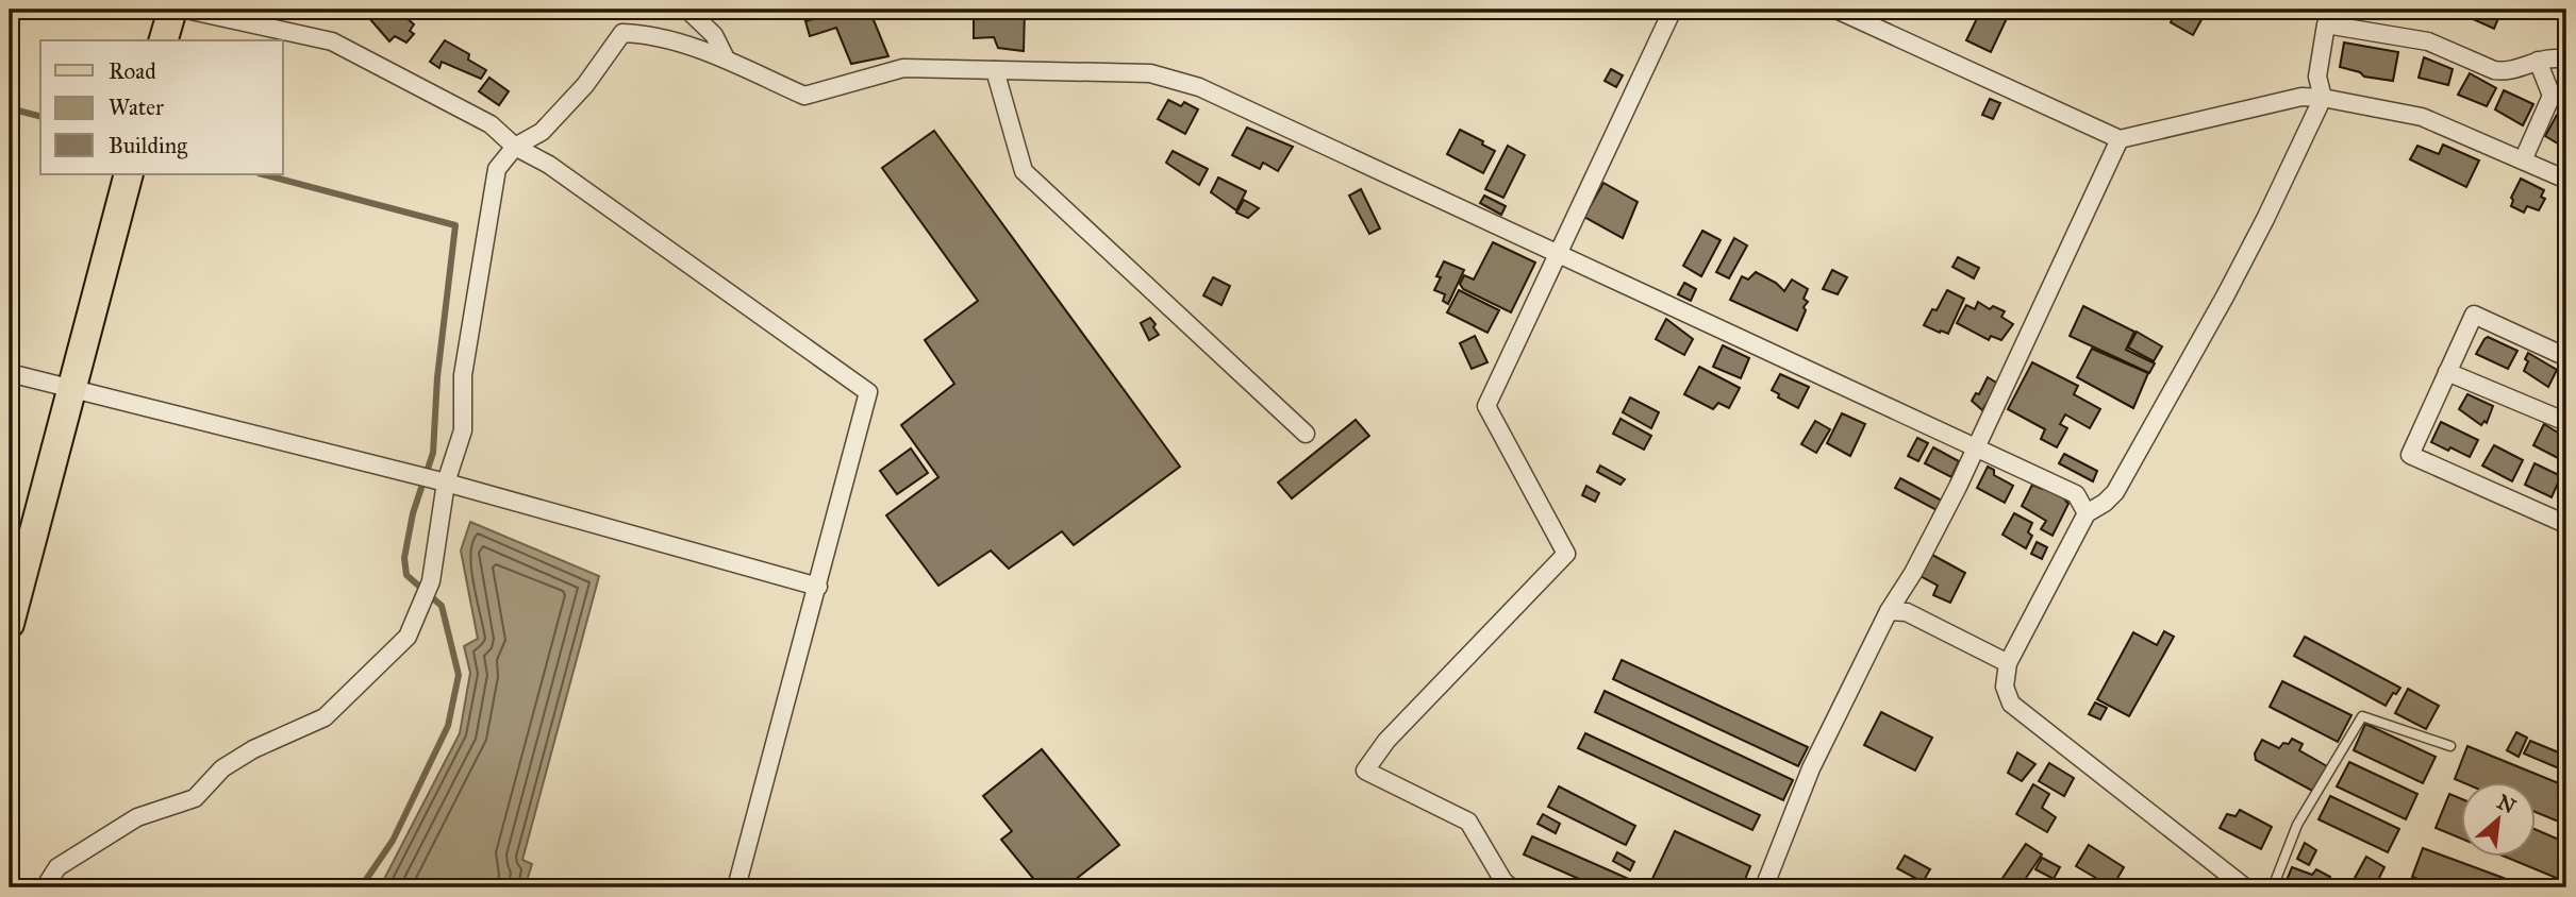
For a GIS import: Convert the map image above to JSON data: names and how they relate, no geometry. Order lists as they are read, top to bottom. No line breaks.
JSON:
{"legend":["Road","Water","Building"],"north":"top right"}
